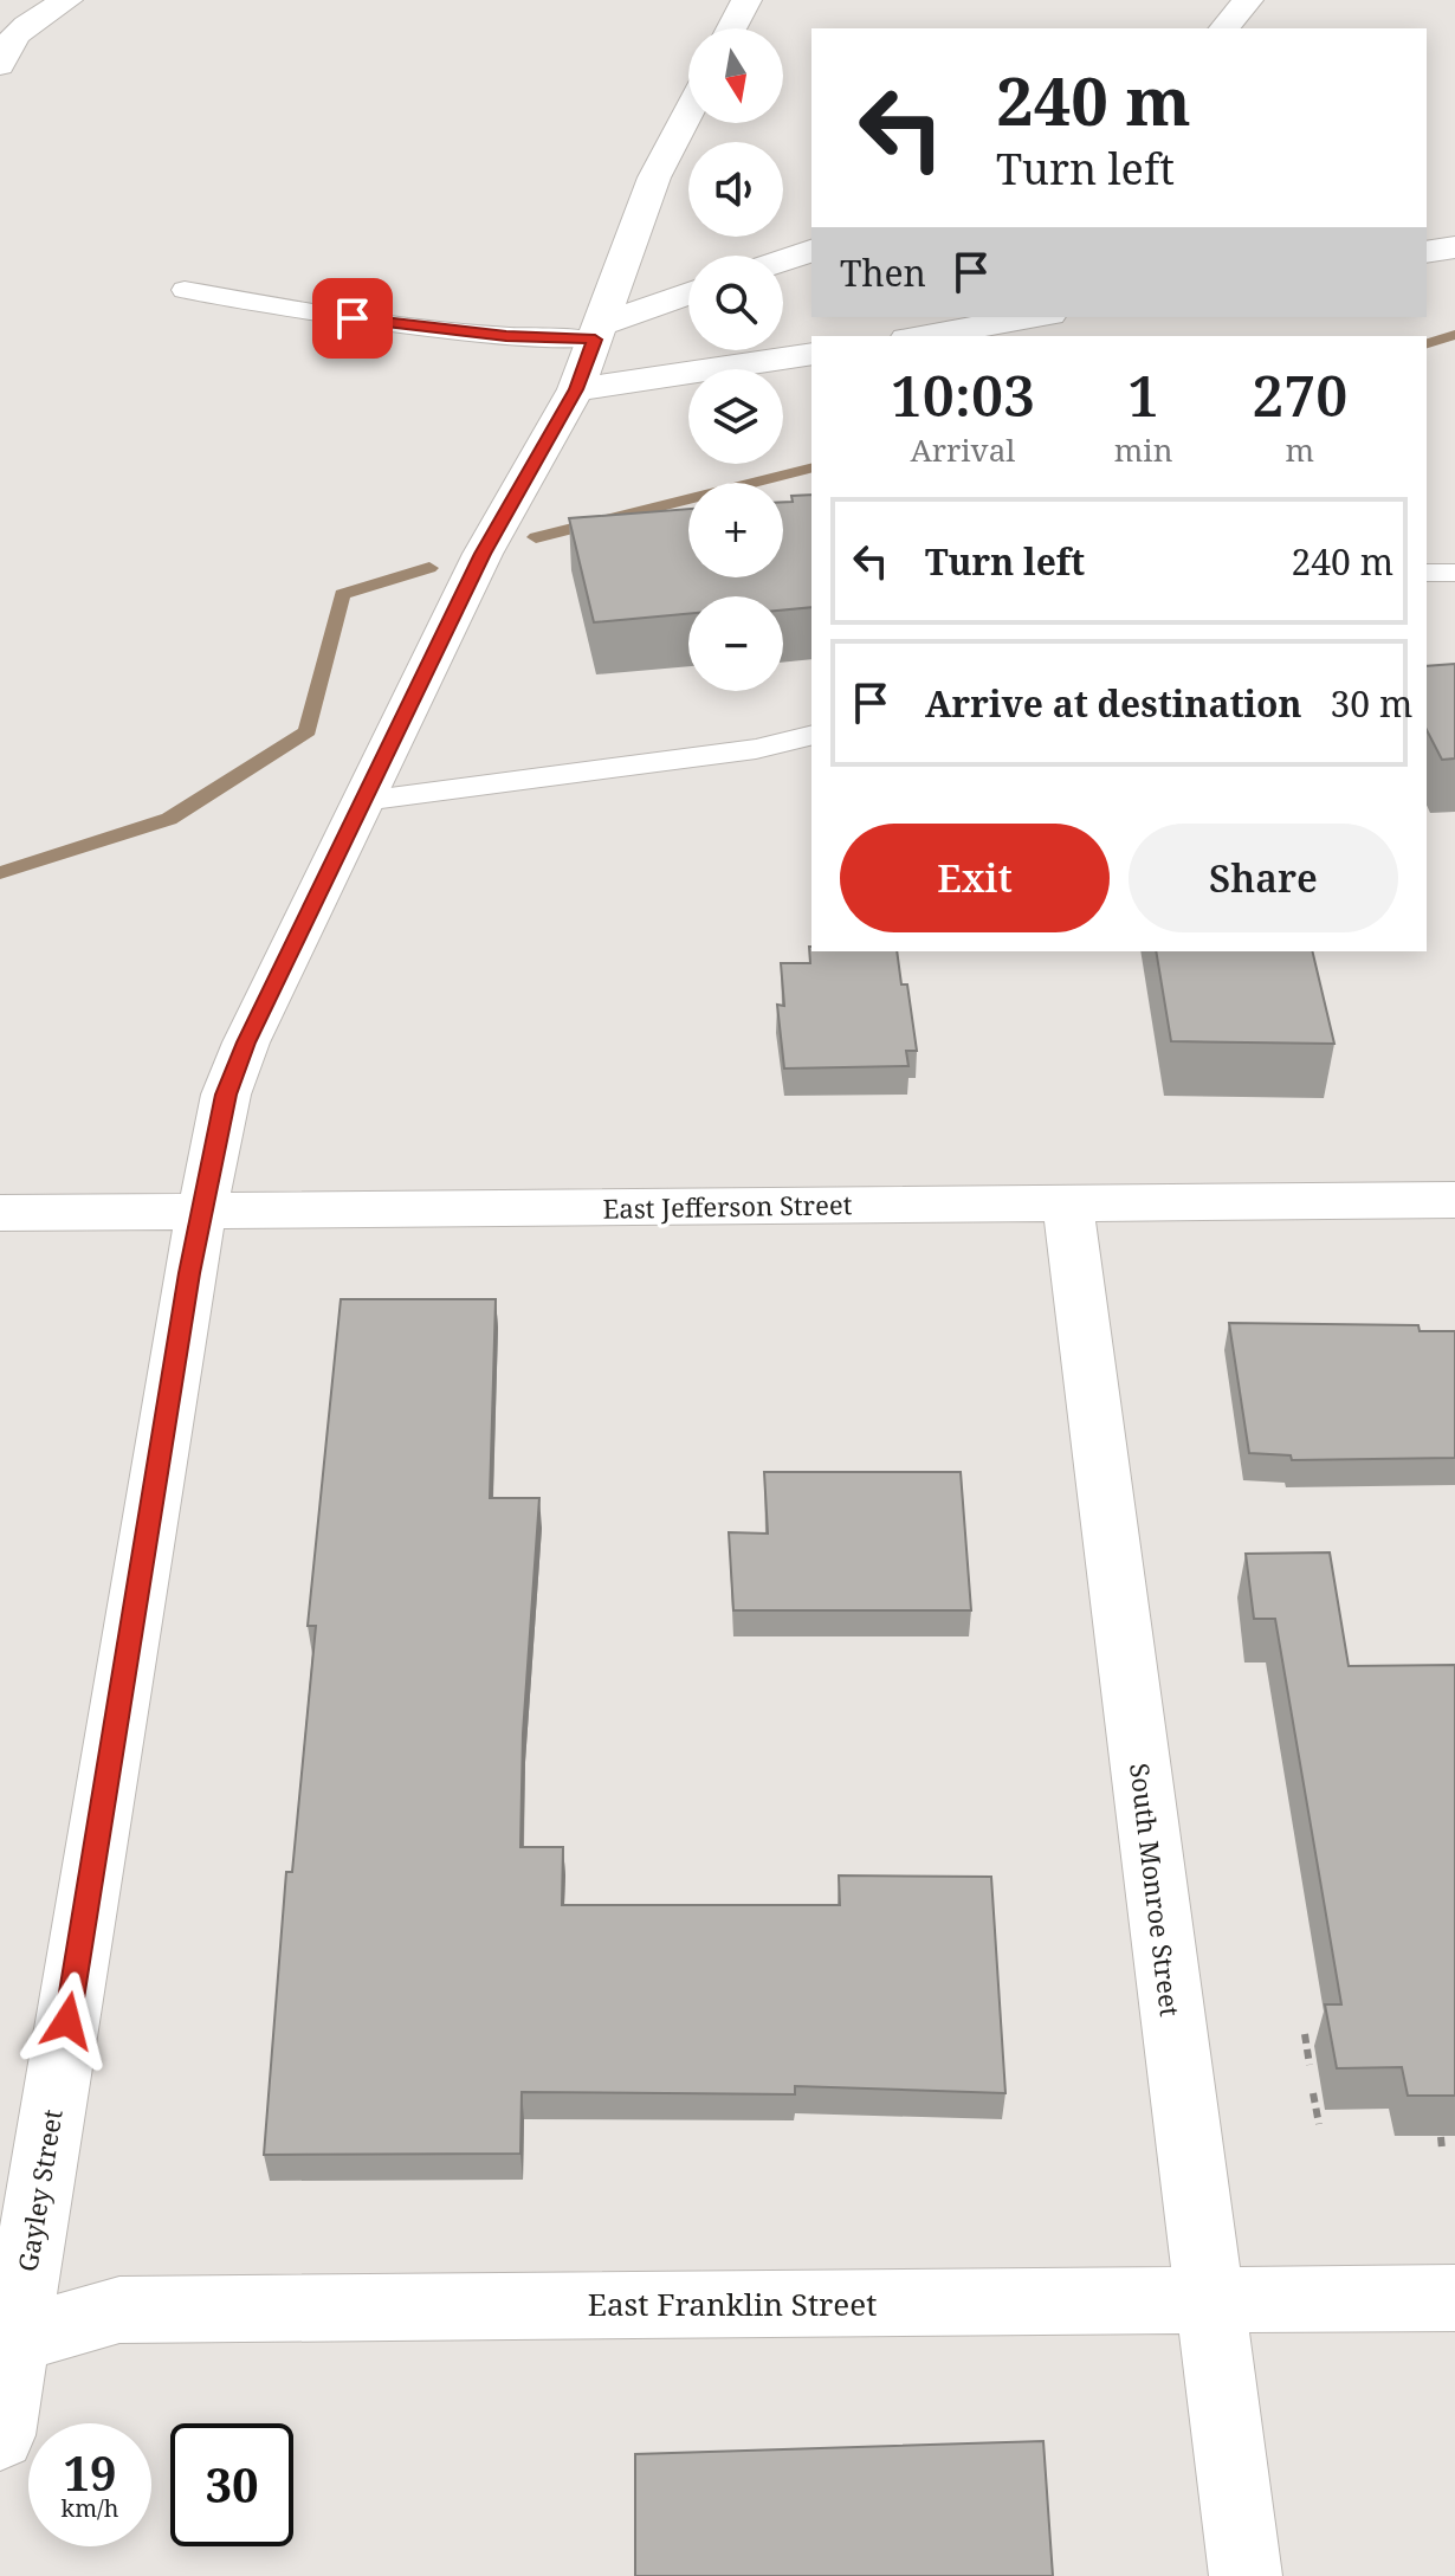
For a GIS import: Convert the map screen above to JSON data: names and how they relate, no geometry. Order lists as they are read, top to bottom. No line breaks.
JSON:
{"streets":{"street":["East Jefferson Street","South Monroe Street","Gayley Street","East Franklin Street"]},"crossings":[["East Jefferson Street","South Monroe Street"],["East Jefferson Street","Gayley Street"],["South Monroe Street","East Franklin Street"],["Gayley Street","East Franklin Street"]],"north":"bottom","page":{"map_buttons":["+","−"],"turn":["240 m","Turn left"],"then":"Then","eta":["10:03","Arrival","1","min","270","m"],"list":[{"name":"Turn left","value":"240 m"},{"name":"Arrive at destination","value":"30 m"}],"buttons":["Exit","Share"],"speed":"19 km/h","limit":"30"}}
